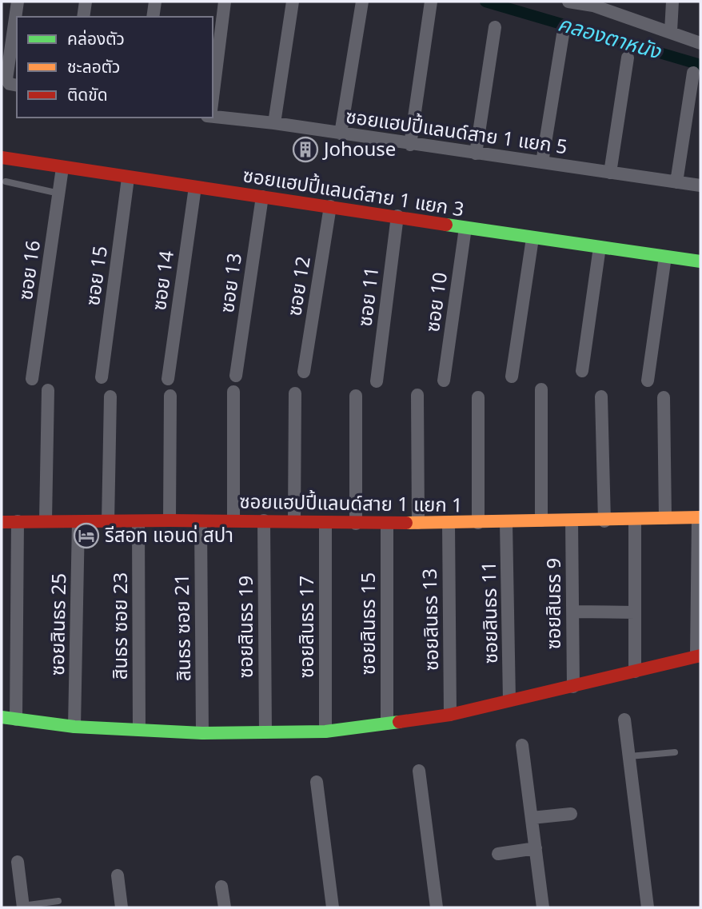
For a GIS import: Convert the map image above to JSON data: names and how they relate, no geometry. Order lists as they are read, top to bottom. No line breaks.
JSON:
{"streets":{"street":["ซอยแฮปปี้แลนด์สาย 1 แยก 5","ซอยแฮปปี้แลนด์สาย 1 แยก 3","ซอย 16","ซอย 15","ซอย 14","ซอย 13","ซอย 12","ซอย 11","ซอย 10","ซอยแฮปปี้แลนด์สาย 1 แยก 1","ซอยสินธร 9","ซอยสินธร 11","ซอยสินธร 13","ซอยสินธร 15","ซอยสินธร 25","สินธร ซอย 23","ซอยสินธร 19","ซอยสินธร 17","สินธร ซอย 21"]},"crossings":[["ซอยแฮปปี้แลนด์สาย 1 แยก 3","ซอย 16"],["ซอยแฮปปี้แลนด์สาย 1 แยก 3","ซอย 15"],["ซอยแฮปปี้แลนด์สาย 1 แยก 3","ซอย 14"],["ซอยแฮปปี้แลนด์สาย 1 แยก 3","ซอย 13"],["ซอยแฮปปี้แลนด์สาย 1 แยก 3","ซอย 12"],["ซอยแฮปปี้แลนด์สาย 1 แยก 3","ซอย 11"],["ซอยแฮปปี้แลนด์สาย 1 แยก 3","ซอย 10"],["ซอยแฮปปี้แลนด์สาย 1 แยก 1","ซอยสินธร 9"],["ซอยแฮปปี้แลนด์สาย 1 แยก 1","ซอยสินธร 11"],["ซอยแฮปปี้แลนด์สาย 1 แยก 1","ซอยสินธร 13"],["ซอยแฮปปี้แลนด์สาย 1 แยก 1","ซอยสินธร 15"],["ซอยแฮปปี้แลนด์สาย 1 แยก 1","ซอยสินธร 25"],["ซอยแฮปปี้แลนด์สาย 1 แยก 1","สินธร ซอย 23"],["ซอยแฮปปี้แลนด์สาย 1 แยก 1","ซอยสินธร 19"],["ซอยแฮปปี้แลนด์สาย 1 แยก 1","ซอยสินธร 17"],["ซอยแฮปปี้แลนด์สาย 1 แยก 1","สินธร ซอย 21"]],"water":["คลองตาหนัง"],"places":{"building":["Johouse"],"hotel":["รีสอท แอนด่ สปา"]},"legend":["คล่องตัว","ชะลอตัว","ติดขัด"]}
